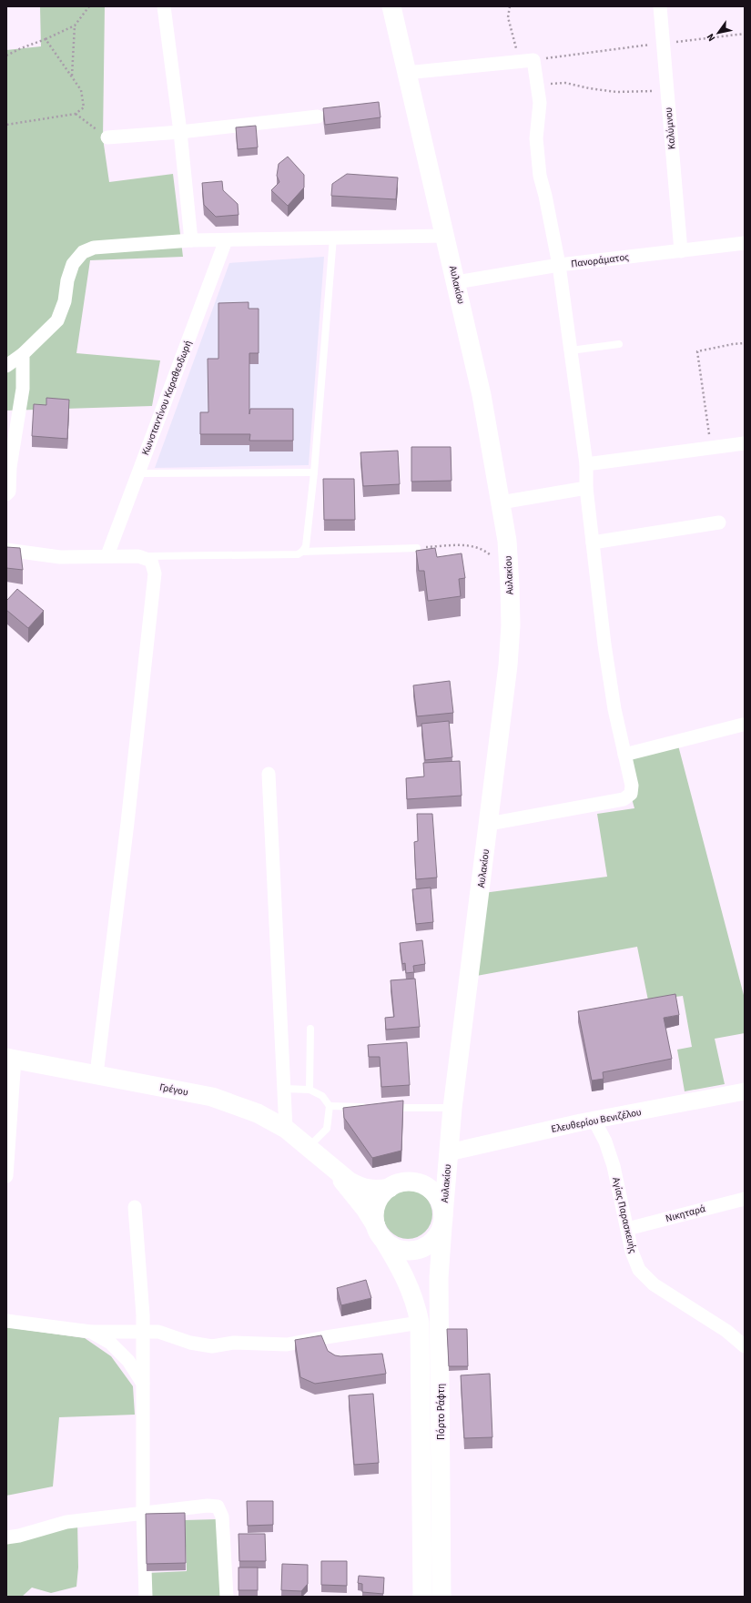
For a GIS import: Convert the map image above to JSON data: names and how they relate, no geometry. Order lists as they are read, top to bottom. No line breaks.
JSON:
{"streets":{"main road":["Αυλακίου","Γρέγου","Πόρτο Ράφτη"],"street":["Καλύμνου","Πανοράματος","Κωνσταντίνου Καραθεοδωρή","Ελευθερίου Βενιζέλου","Νικηταρά","Αγίας Παρασκευής"]},"crossings":[["Καλύμνου","Πανοράματος"],["Πανοράματος","Αυλακίου"],["Αυλακίου","Γρέγου"],["Αυλακίου","Ελευθερίου Βενιζέλου"],["Αυλακίου","Πόρτο Ράφτη"],["Γρέγου","Πόρτο Ράφτη"],["Ελευθερίου Βενιζέλου","Αγίας Παρασκευής"],["Νικηταρά","Αγίας Παρασκευής"]],"north":"bottom left"}
